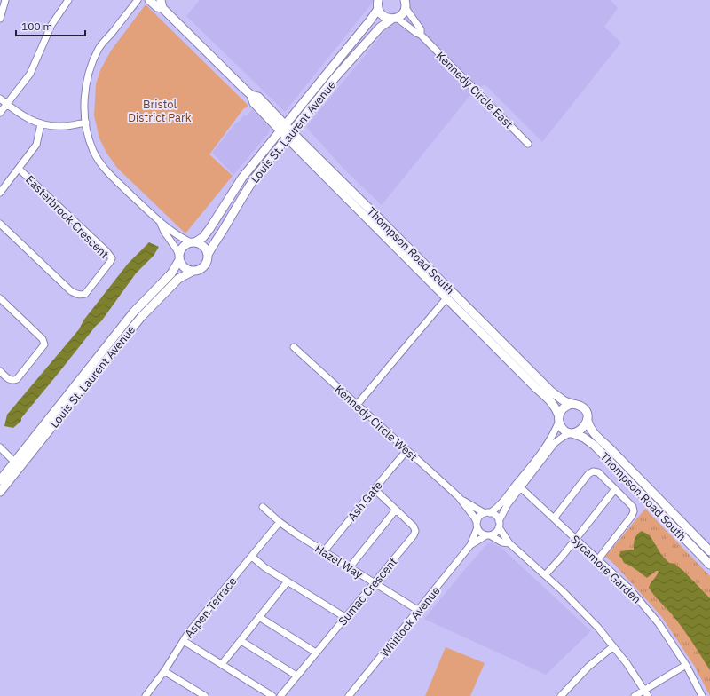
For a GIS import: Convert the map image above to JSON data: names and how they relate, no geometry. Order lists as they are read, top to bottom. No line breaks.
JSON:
{"streets":{"main road":["Louis St. Laurent Avenue","Thompson Road South"],"street":["Kennedy Circle East","Easterbrook Crescent","Kennedy Circle West","Ash Gate","Hazel Way","Sycamore Garden","Sumac Crescent","Aspen Terrace","Whitlock Avenue"]},"crossings":[["Kennedy Circle East","Louis St. Laurent Avenue"],["Louis St. Laurent Avenue","Thompson Road South"],["Kennedy Circle West","Ash Gate"],["Kennedy Circle West","Whitlock Avenue"],["Ash Gate","Hazel Way"],["Ash Gate","Sumac Crescent"],["Hazel Way","Sumac Crescent"],["Hazel Way","Aspen Terrace"],["Hazel Way","Whitlock Avenue"]],"parks":["Bristol District Park"],"scale_bar":"100 m"}
